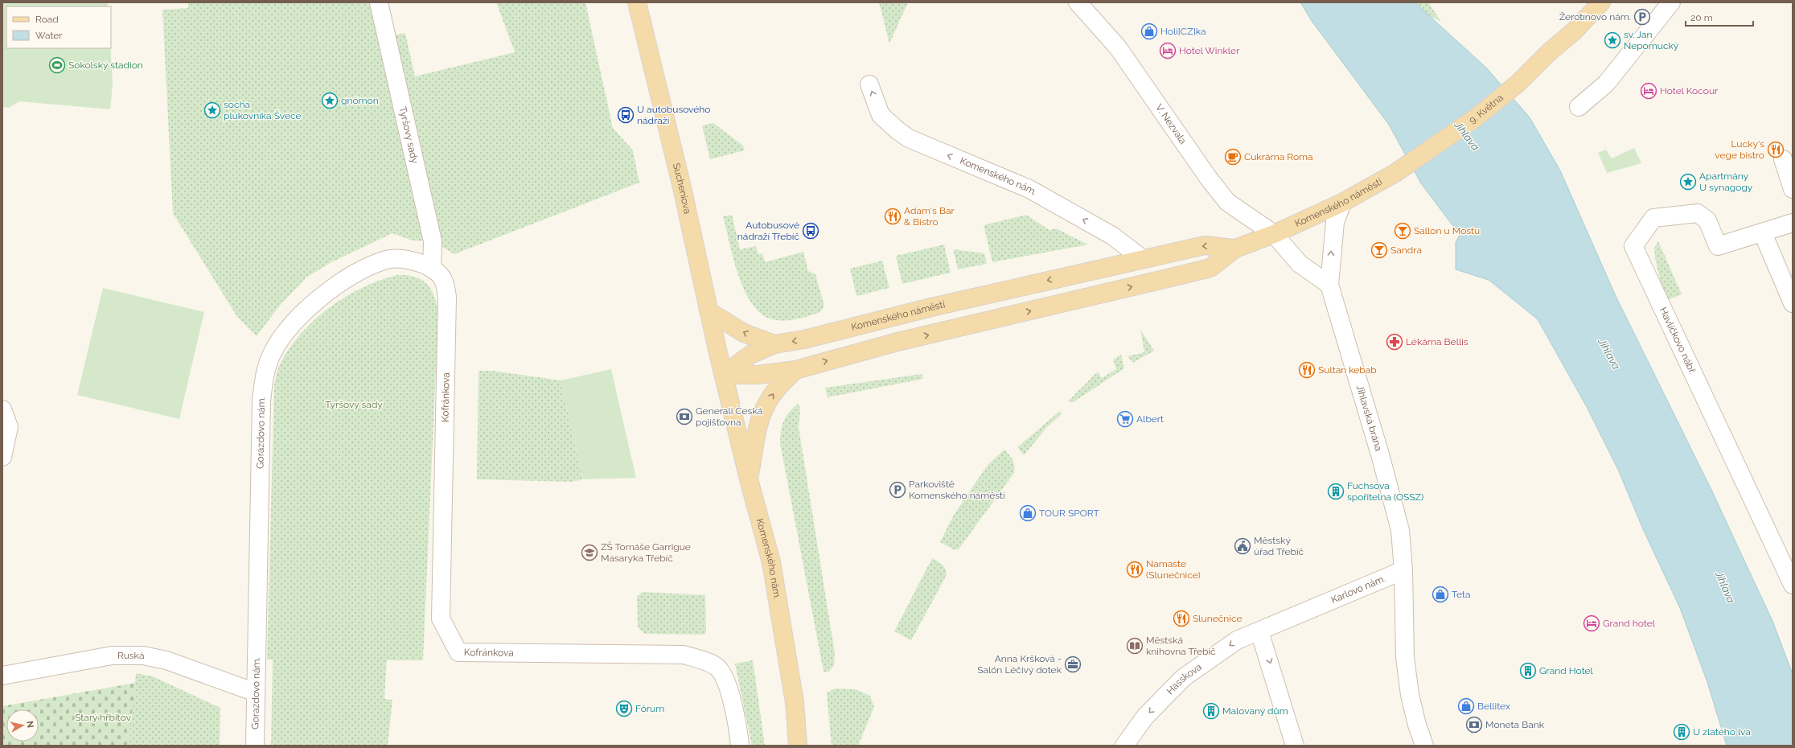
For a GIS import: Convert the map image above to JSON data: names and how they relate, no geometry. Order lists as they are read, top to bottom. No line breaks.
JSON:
{"streets":{"main road":["9. Května","Komenského nám.","Sucheniova","Komenského náměstí"],"street":["V. Nezvala","Tyršovy sady","Havlíčkovo nábř.","Kofránkova","Jihlavská brána","Gorazdovo nám.","Karlovo nám.","Ruská","Hasskova"]},"crossings":[["9. Května","Komenského náměstí"],["V. Nezvala","Komenského náměstí"],["Tyršovy sady","Gorazdovo nám."],["Komenského nám.","Sucheniova"],["Komenského nám.","Komenského náměstí"],["Sucheniova","Komenského náměstí"],["Kofránkova","Gorazdovo nám."],["Jihlavská brána","Karlovo nám."],["Gorazdovo nám.","Ruská"],["Karlovo nám.","Hasskova"]],"one_way":["Komenského nám.","Hasskova"],"water":["Jihlava"],"parks":["Tyršovy sady","Starý hřbitov"],"places":{"parking":["Žerotínovo nám.","Parkoviště Komenského náměstí"],"shop":["Holi[CZ]ka","TOUR SPORT","Teta","Bellitex"],"place":["sv. Jan Nepomucký","gnómon","socha plukovníka Švece","Apartmány U synagogy"],"hotel":["Hotel Winkler","Hotel Kocour","Grand hotel"],"sports":["Sokolský stadion"],"bus stop":["U autobusového nádraží","Autobusové nádraží Třebíč"],"restaurant":["Lucky's vege bistro","Adam's Bar & Bistro","Sultan kebab","Namaste (Slunečnice)","Slunečnice"],"cafe":["Cukrárna Roma"],"bar":["Sallon u Mostu","Sandra"],"pharmacy":["Lékárna Bellis"],"bank":["Generali Česká pojišťovna","Moneta Bank"],"supermarket":["Albert"],"building":["Fuchsova spořitelna (OSSZ)","Grand Hotel","Malovaný dům","U zlatého lva"],"public building":["Městský úřad Třebíč"],"school or university":["ZŠ Tomáše Garrigue Masaryka Třebíč"],"library":["Městská knihovna Třebíč"],"office":["Anna Kršková - Salón Léčivý dotek"],"theatre":["Fórum"]},"legend":["Road","Water"],"scale_bar":"20 m","north":"right"}
